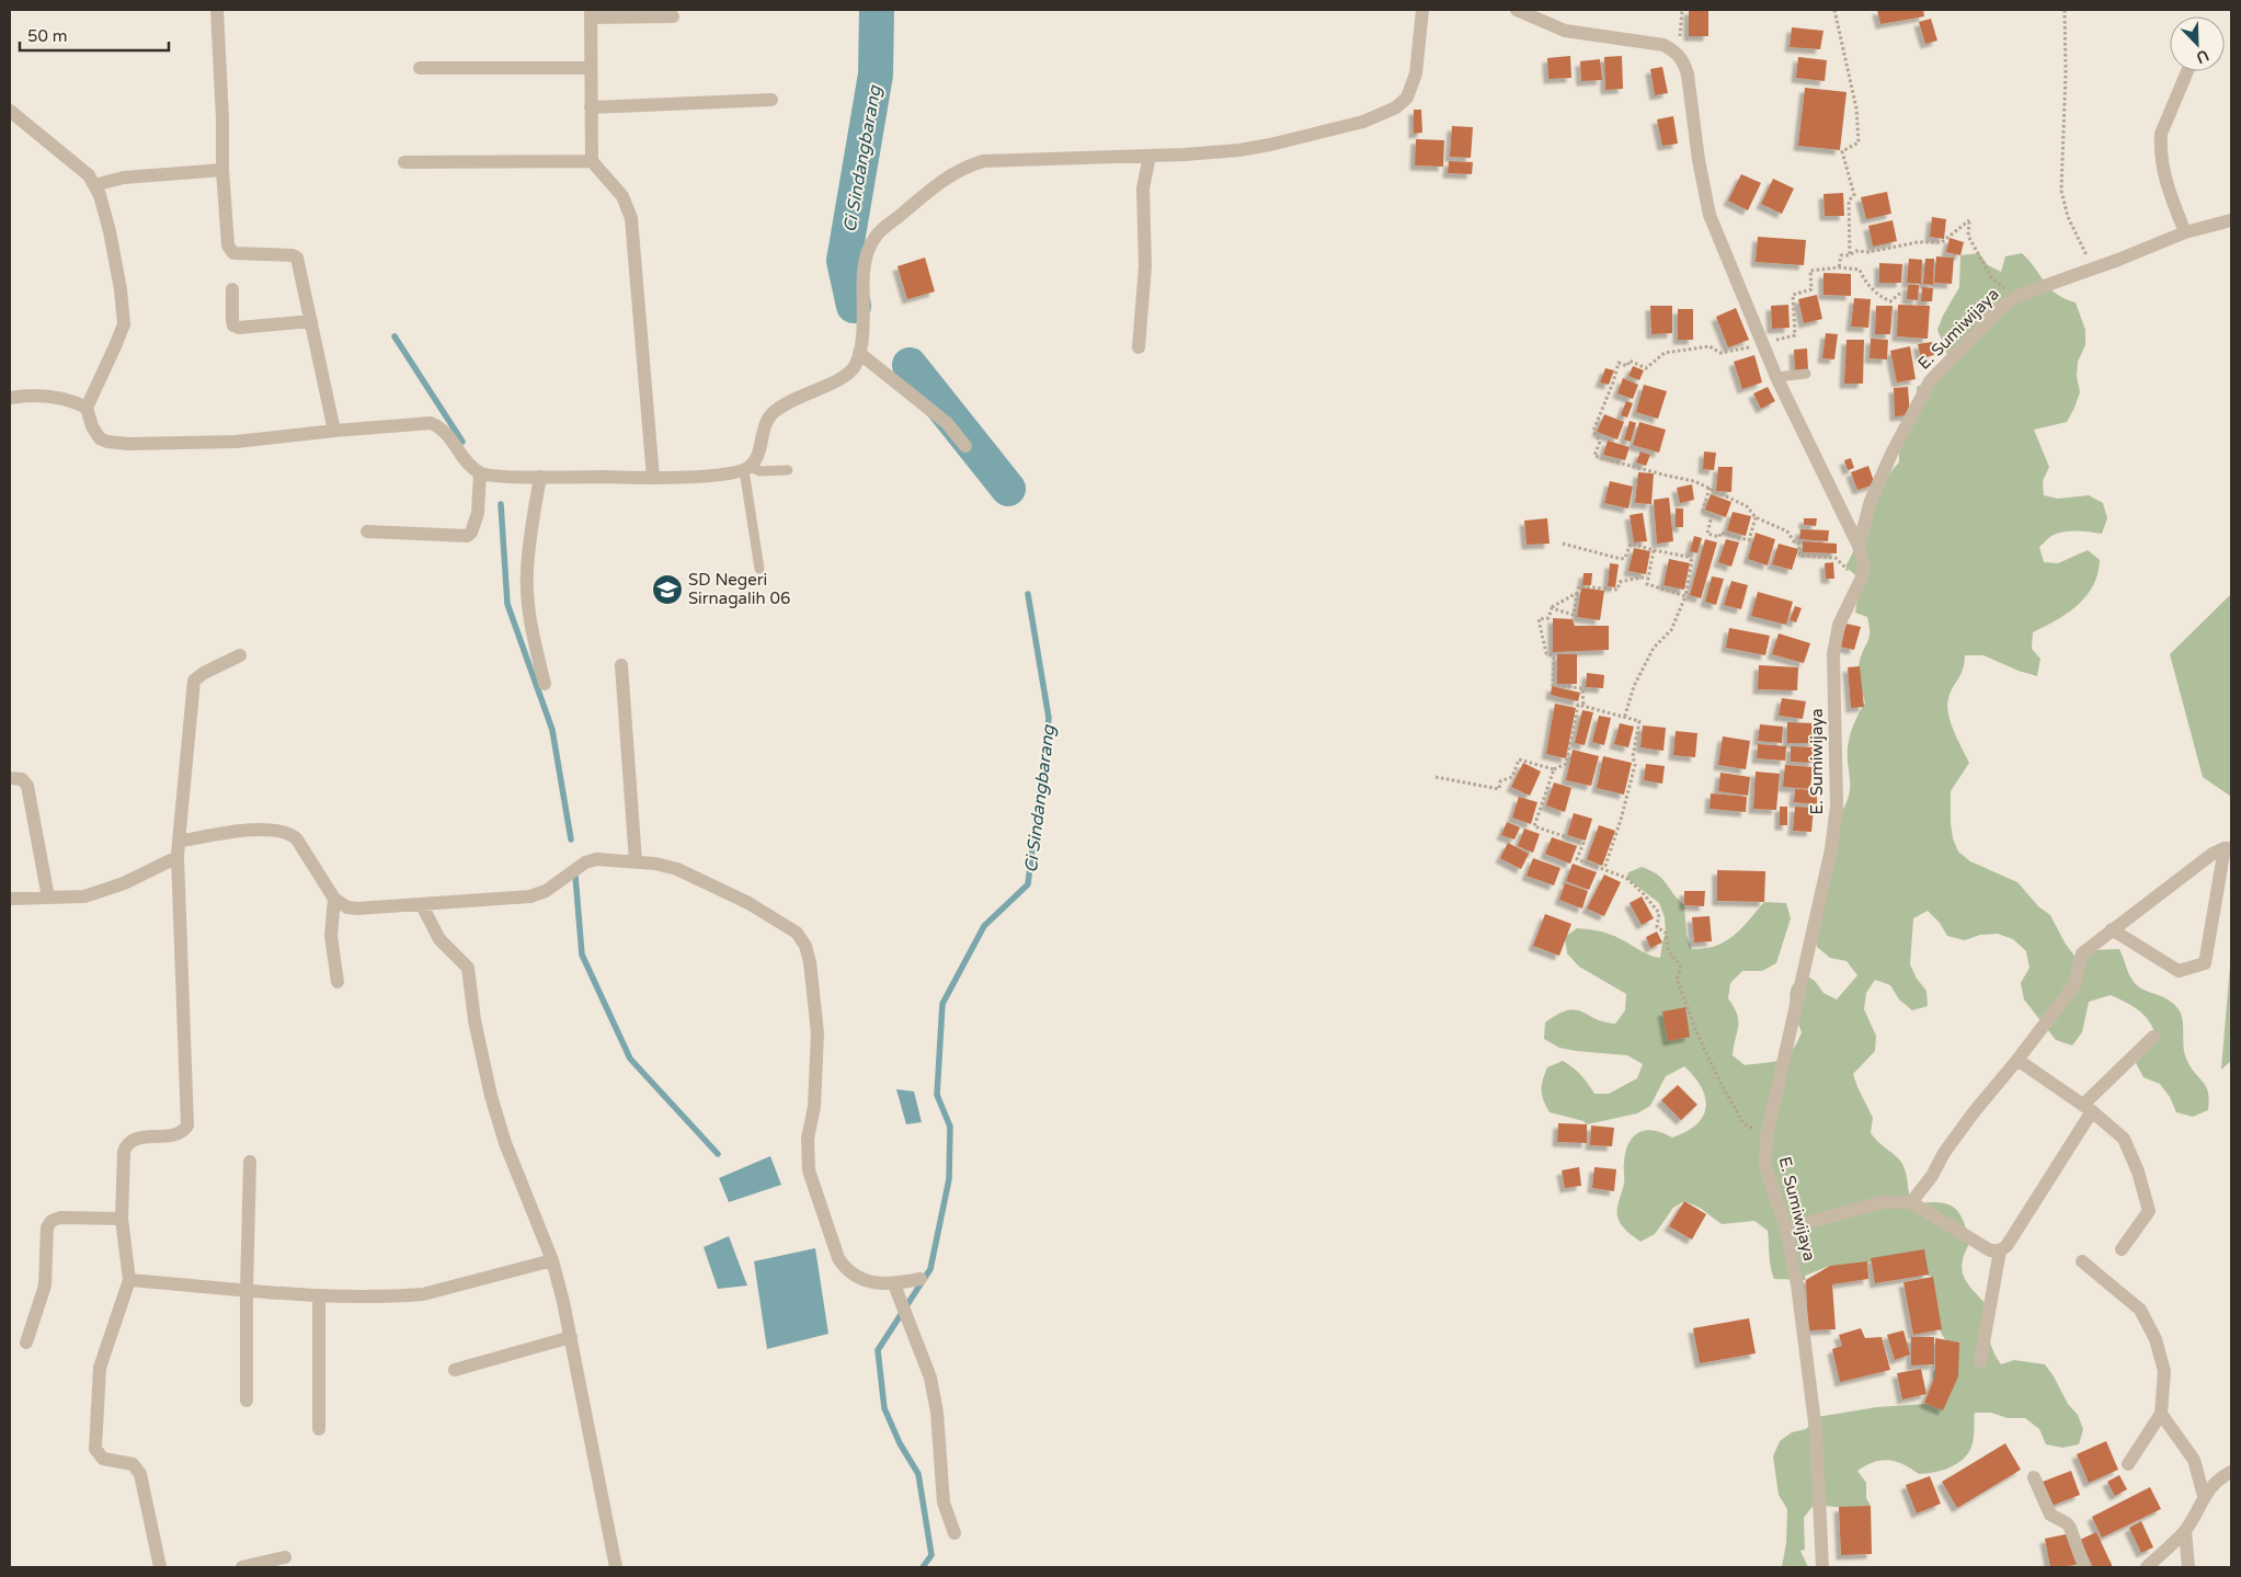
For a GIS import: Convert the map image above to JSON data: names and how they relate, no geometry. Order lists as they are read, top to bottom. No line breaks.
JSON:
{"streets":{"street":["E. Sumiwijaya"]},"water":["Ci Sindangbarang"],"places":{"school or university":["SD Negeri Sirnagalih 06"]},"scale_bar":"50 m","north":"bottom right"}
